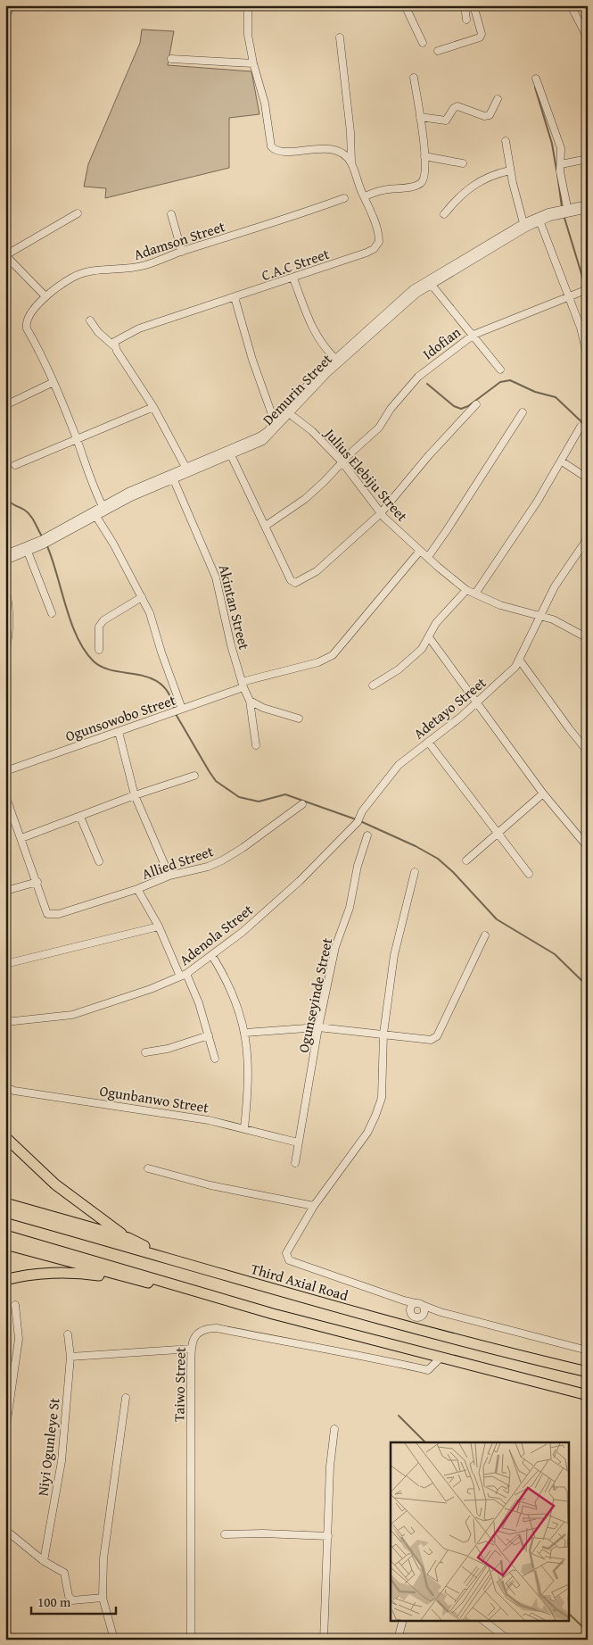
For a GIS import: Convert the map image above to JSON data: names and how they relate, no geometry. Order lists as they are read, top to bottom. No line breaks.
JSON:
{"streets":{"highway":["Third Axial Road"],"street":["Adamson Street","C.A.C Street","Idofian","Demurin Street","Julius Elebiju Street","Akintan Street","Adetayo Street","Ogunsowobo Street","Allied Street","Adenola Street","Ogunseyinde Street","Ogunbanwo Street","Taiwo Street","Niyi Ogunleye St"]},"crossings":[["Idofian","Julius Elebiju Street"],["Demurin Street","Julius Elebiju Street"],["Demurin Street","Akintan Street"],["Julius Elebiju Street","Adetayo Street"],["Julius Elebiju Street","Ogunsowobo Street"],["Akintan Street","Ogunsowobo Street"],["Adetayo Street","Adenola Street"],["Ogunseyinde Street","Ogunbanwo Street"]],"scale_bar":"100 m"}
